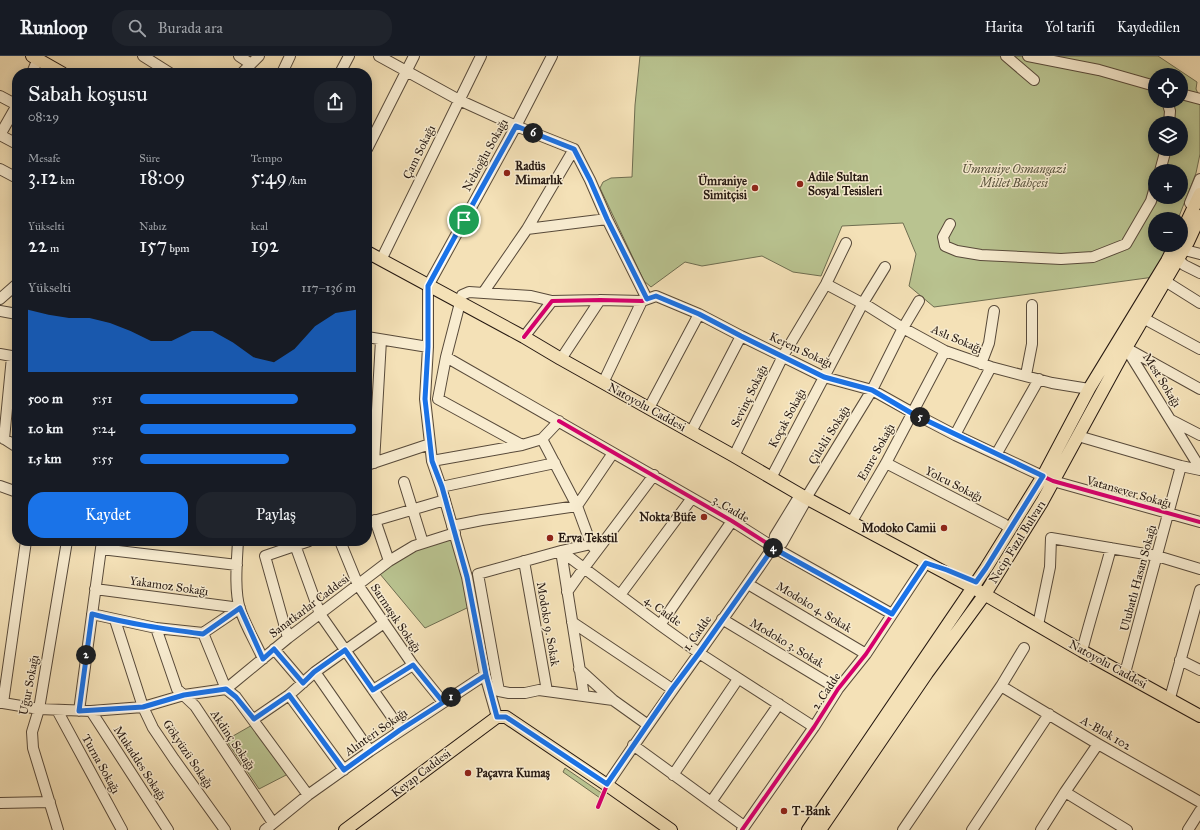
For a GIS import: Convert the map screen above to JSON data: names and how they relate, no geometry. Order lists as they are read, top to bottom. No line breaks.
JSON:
{"streets":{"main road":["Natoyolu Caddesi","Necip Fazıl Bulvarı","Keyap Caddesi"],"street":["Çam Sokağı","Nebioğlu Sokağı","Aslı Sokağı","Kerem Sokağı","Mest Sokağı","Sevinç Sokağı","Koçak Sokağı","Çilekli Sokağı","Emre Sokağı","Yolcu Sokağı","Vatansever Sokağı","3. Cadde","Ulubatlı Hasan Sokağı","Yakamoz Sokağı","Sanatkarlar Caddesi","Modoko 4. Sokak","4. Cadde","Sarmaşık Sokağı","Modoko 9. Sokak","1. Cadde","Modoko 3. Sokak","Uğur Sokağı","2. Cadde","Alınteri Sokağı","A-Blok 102","Akdinç Sokağı","Gökyüzü Sokağı","Mukaddes Sokağı","Turna Sokağı"]},"crossings":[["Çam Sokağı","Natoyolu Caddesi"],["Nebioğlu Sokağı","Natoyolu Caddesi"],["Aslı Sokağı","Sevinç Sokağı"],["Aslı Sokağı","Koçak Sokağı"],["Aslı Sokağı","Çilekli Sokağı"],["Aslı Sokağı","Emre Sokağı"],["Aslı Sokağı","Necip Fazıl Bulvarı"],["Kerem Sokağı","Sevinç Sokağı"],["Kerem Sokağı","Natoyolu Caddesi"],["Kerem Sokağı","Koçak Sokağı"],["Kerem Sokağı","Çilekli Sokağı"],["Kerem Sokağı","Emre Sokağı"],["Kerem Sokağı","Vatansever Sokağı"],["Kerem Sokağı","Necip Fazıl Bulvarı"],["Mest Sokağı","Necip Fazıl Bulvarı"],["Sevinç Sokağı","Natoyolu Caddesi"],["Natoyolu Caddesi","Koçak Sokağı"],["Natoyolu Caddesi","Çilekli Sokağı"],["Natoyolu Caddesi","Emre Sokağı"],["Natoyolu Caddesi","Necip Fazıl Bulvarı"],["Natoyolu Caddesi","Ulubatlı Hasan Sokağı"],["Natoyolu Caddesi","1. Cadde"],["Natoyolu Caddesi","2. Cadde"],["Çilekli Sokağı","1. Cadde"],["Emre Sokağı","Yolcu Sokağı"],["Yolcu Sokağı","Necip Fazıl Bulvarı"],["Vatansever Sokağı","Necip Fazıl Bulvarı"],["Vatansever Sokağı","Ulubatlı Hasan Sokağı"],["3. Cadde","1. Cadde"],["3. Cadde","2. Cadde"],["Sanatkarlar Caddesi","Sarmaşık Sokağı"],["Modoko 4. Sokak","1. Cadde"],["Modoko 4. Sokak","2. Cadde"],["4. Cadde","1. Cadde"],["4. Cadde","2. Cadde"],["Sarmaşık Sokağı","Alınteri Sokağı"],["1. Cadde","Modoko 3. Sokak"],["Modoko 3. Sokak","2. Cadde"],["Alınteri Sokağı","Akdinç Sokağı"]],"parks":["Ümraniye Osmangazi Millet Bahçesi"],"places":["Radüs Mimarlık","Adile Sultan Sosyal Tesisleri","Ümraniye Simitçisi","Nokta Büfe","Modoko Camii","Erva Tekstil","Paçavra Kumaş","T-Bank"],"page":{"header":"Runloop","search":"Burada ara","nav":["Harita","Yol tarifi","Kaydedilen"],"map_buttons":["+","−"],"heading":["Sabah koşusu","08:29"],"pins":["6","5","4","2","1"],"stats":[["Mesafe","3.12 km"],["Süre","18:09"],["Tempo","5:49 /km"],["Yükselti","22 m"],["Nabız","157 bpm"],["kcal","192"]],"chart":["Yükselti","117–136 m"],"list":[{"name":"500 m","note":"5:51"},{"name":"1.0 km","note":"5:24"},{"name":"1.5 km","note":"5:55"}],"buttons":["Kaydet","Paylaş"]}}
